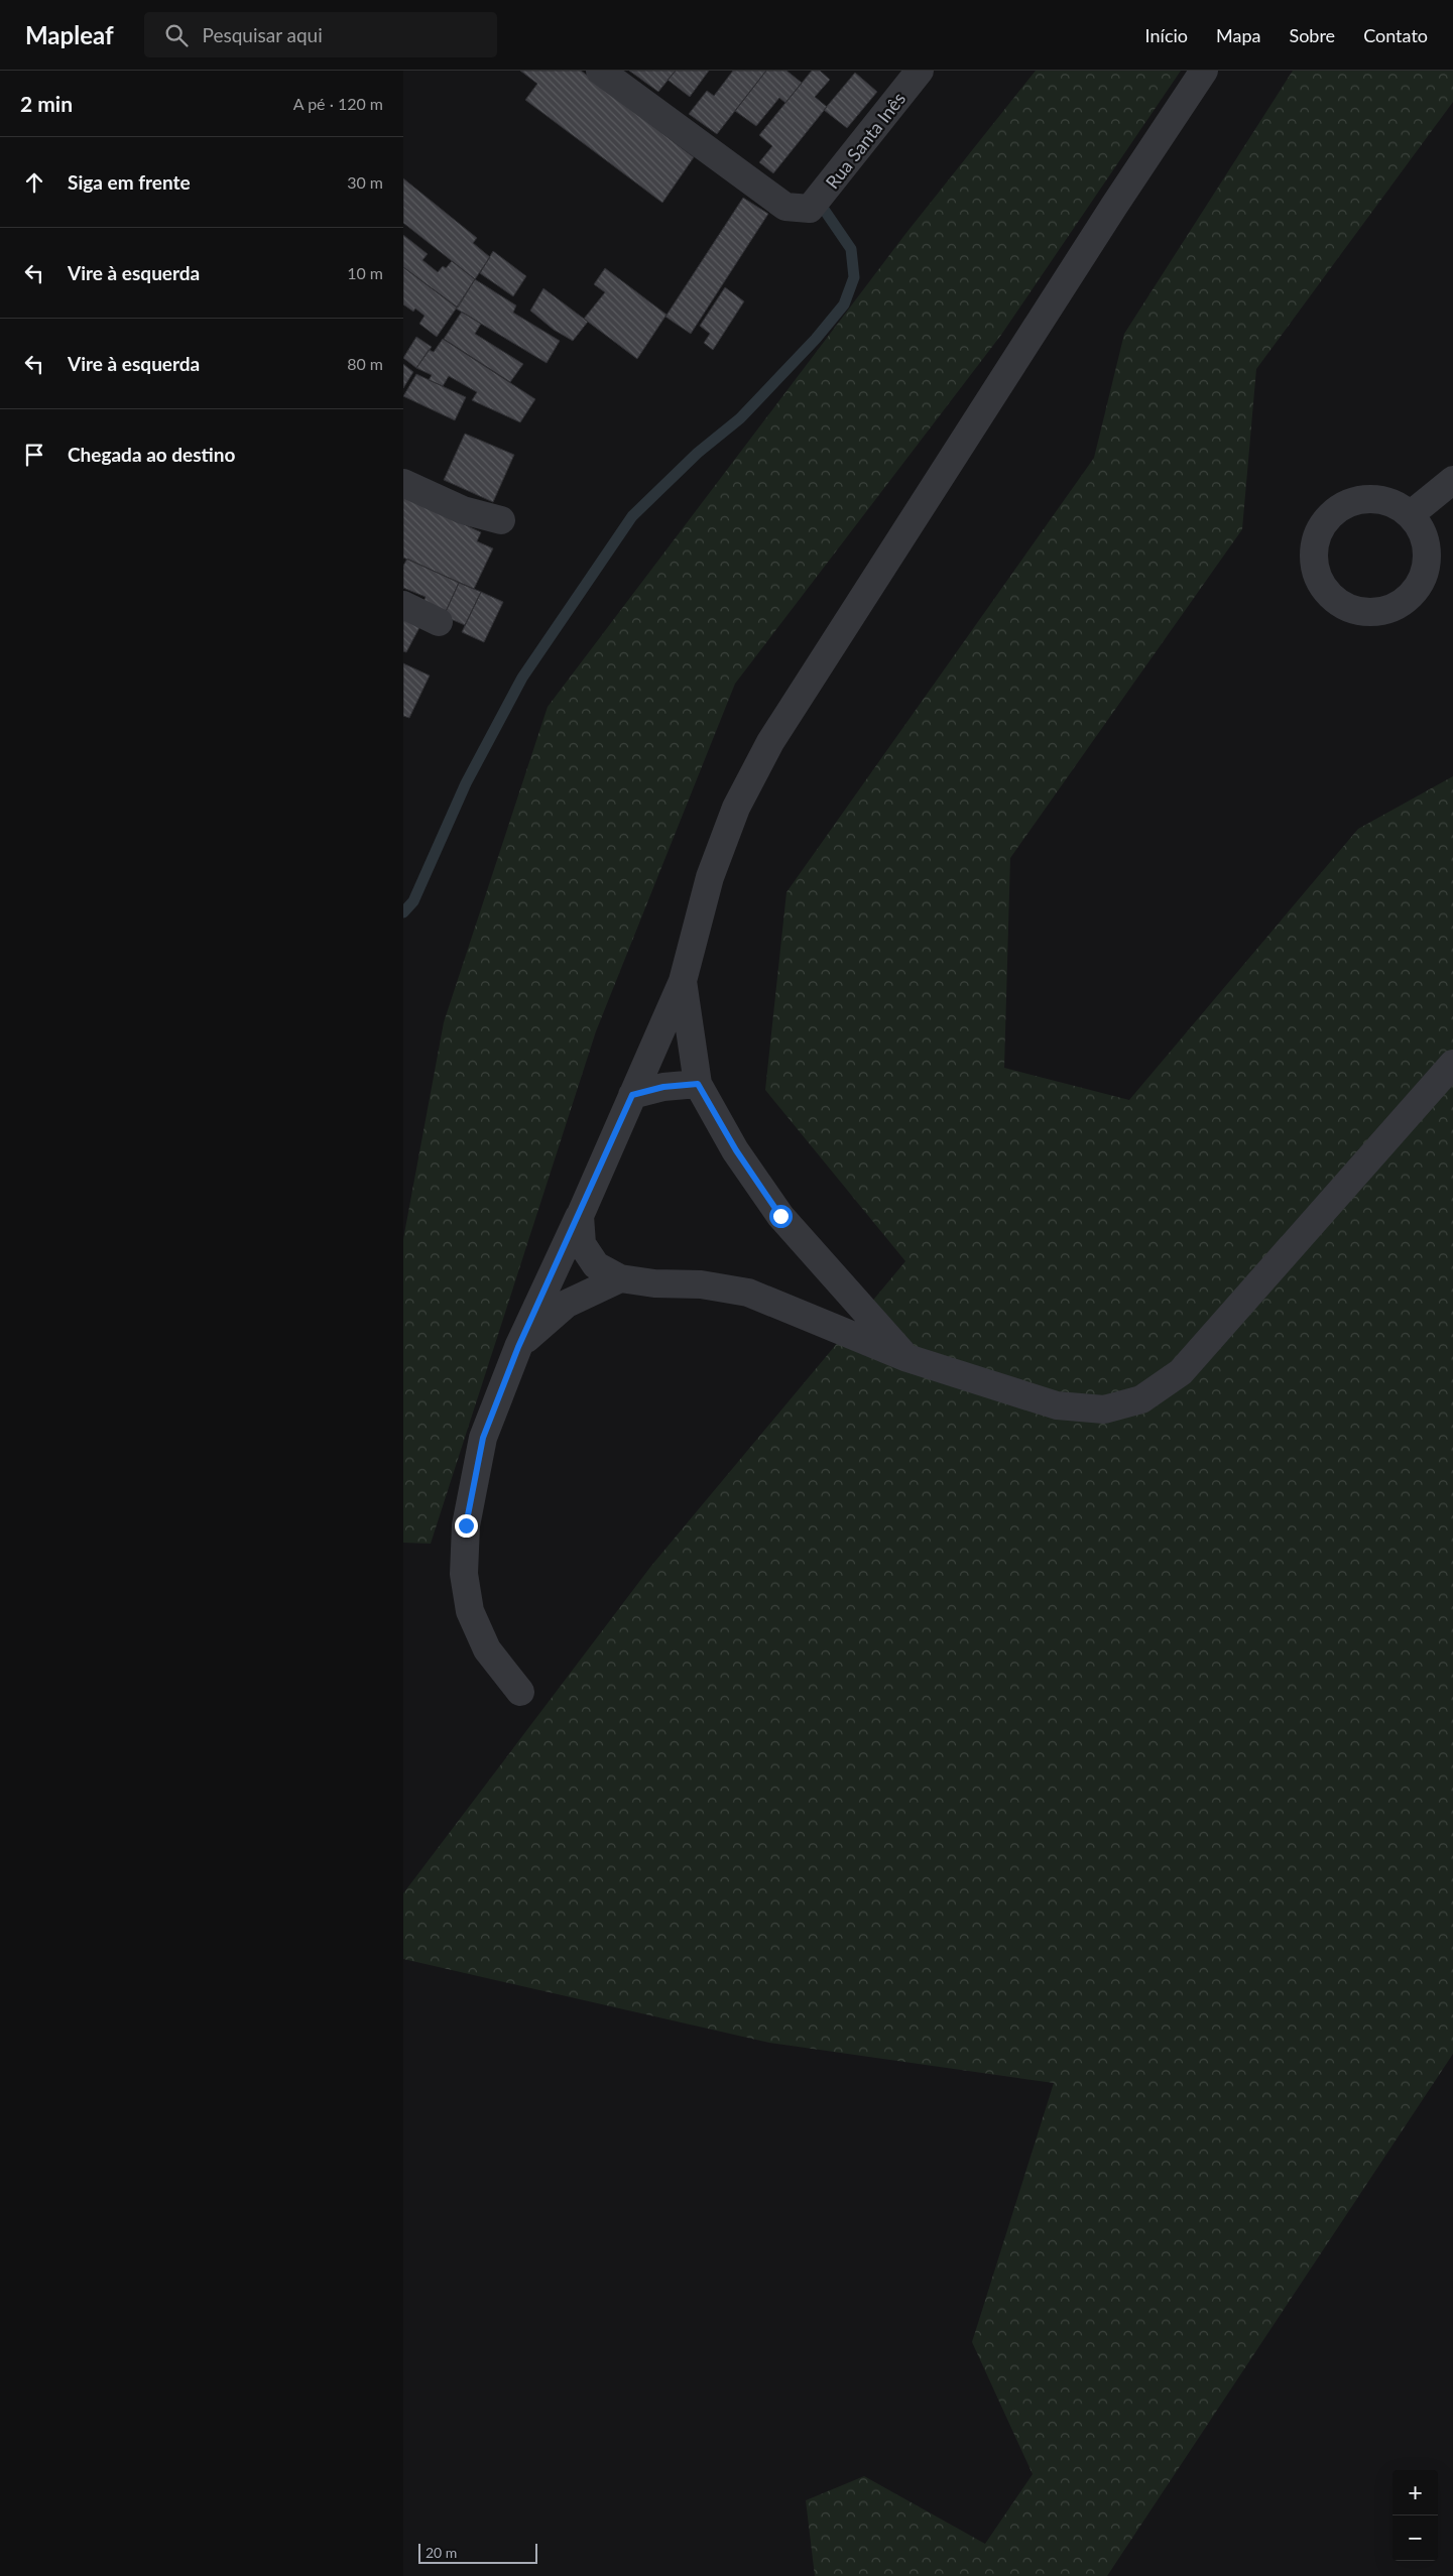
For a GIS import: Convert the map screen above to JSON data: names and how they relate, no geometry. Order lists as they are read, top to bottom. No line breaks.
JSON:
{"streets":{"lane":["Rua Santa Inês"]},"scale_bar":"20 m","page":{"header":"Mapleaf","search":"Pesquisar aqui","nav":["Início","Mapa","Sobre","Contato"],"heading":["2 min","A pé · 120 m"],"list":[["Siga em frente","30 m"],["Vire à esquerda","10 m"],["Vire à esquerda","80 m"],"Chegada ao destino"],"map_buttons":["+","−"],"scale":"20 m"}}
